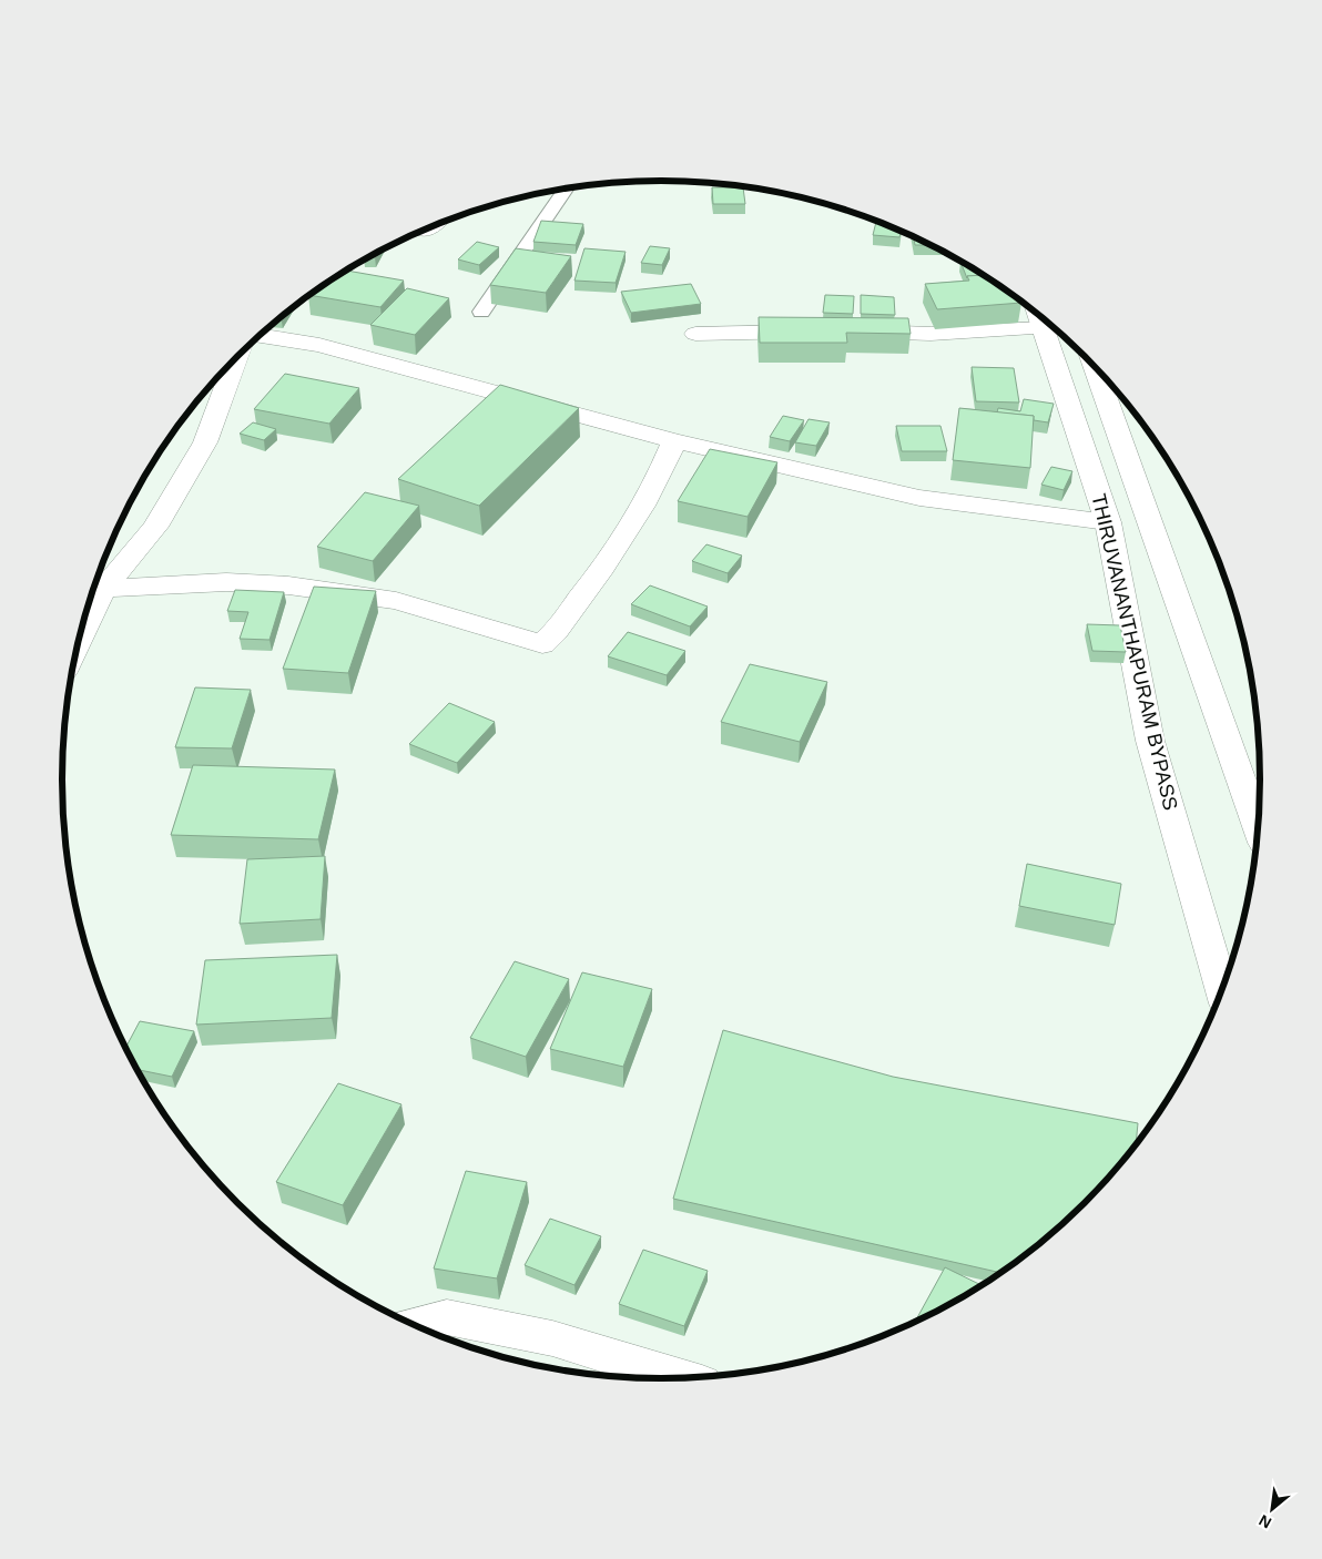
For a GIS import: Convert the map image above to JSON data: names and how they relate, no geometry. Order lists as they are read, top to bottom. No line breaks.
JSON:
{"streets":{"main road":["THIRUVANANTHAPURAM BYPASS"]},"north":"bottom left"}
